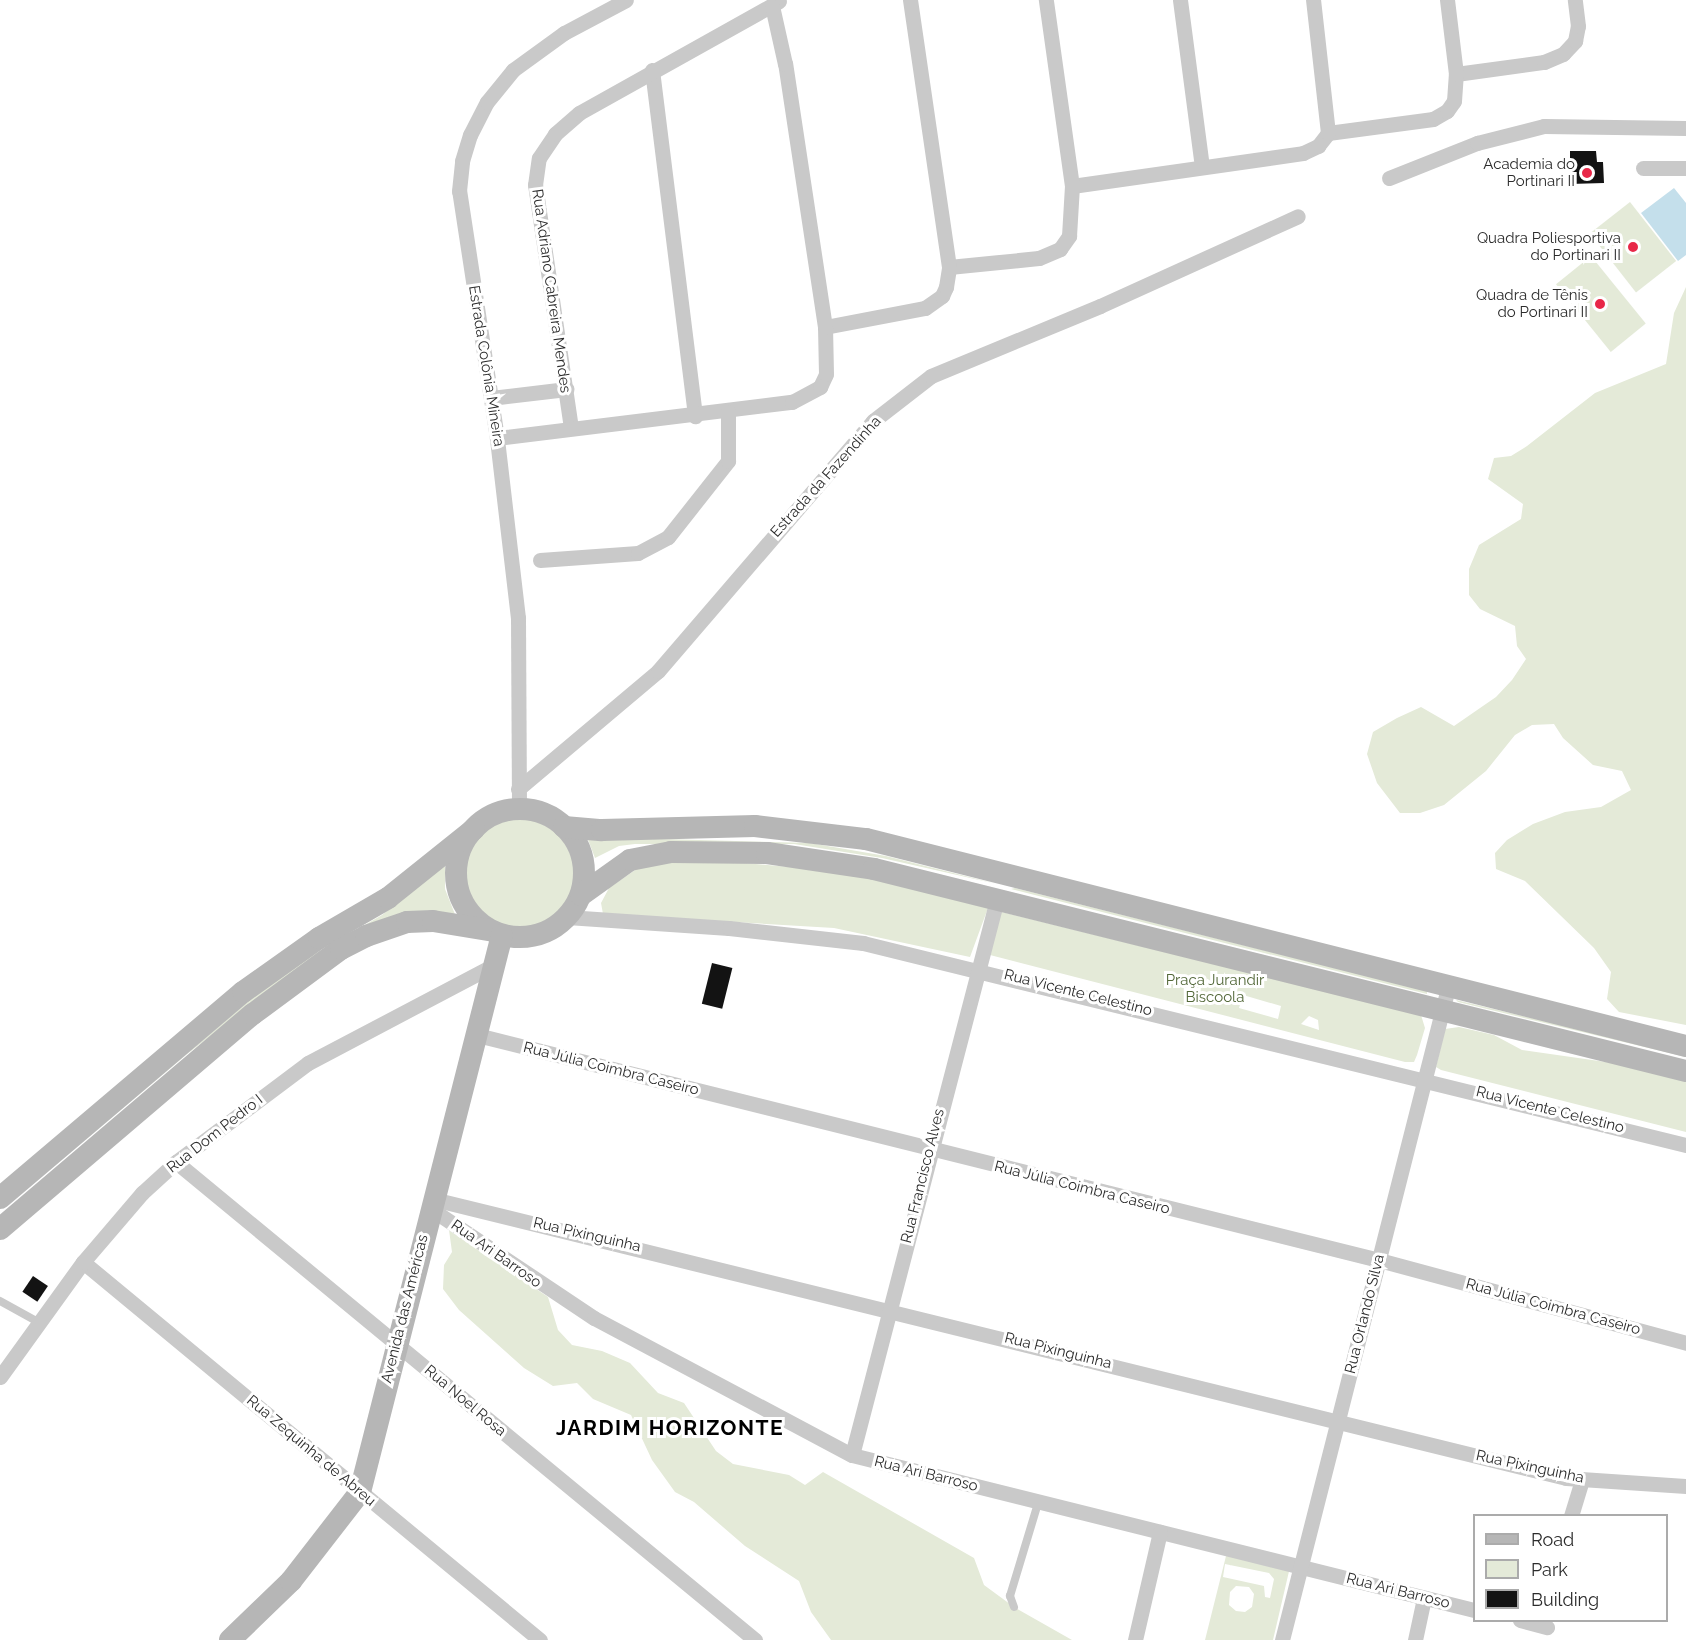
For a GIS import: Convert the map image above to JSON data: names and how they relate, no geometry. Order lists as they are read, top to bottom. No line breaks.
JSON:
{"streets":{"main road":["Avenida das Américas"],"street":["Rua Adriano Cabreira Mendes","Estrada Colônia Mineira","Estrada da Fazendinha","Rua Vicente Celestino","Rua Júlia Coimbra Caseiro","Rua Dom Pedro I","Rua Francisco Alves","Rua Pixinguinha","Rua Ari Barroso","Rua Orlando Silva","Rua Noel Rosa","Rua Zequinha de Abreu"]},"crossings":[["Estrada Colônia Mineira","Estrada da Fazendinha"],["Estrada Colônia Mineira","Rua Vicente Celestino"],["Estrada Colônia Mineira","Avenida das Américas"],["Estrada da Fazendinha","Rua Vicente Celestino"],["Estrada da Fazendinha","Avenida das Américas"],["Rua Vicente Celestino","Rua Francisco Alves"],["Rua Vicente Celestino","Avenida das Américas"],["Rua Vicente Celestino","Rua Orlando Silva"],["Rua Júlia Coimbra Caseiro","Rua Francisco Alves"],["Rua Júlia Coimbra Caseiro","Avenida das Américas"],["Rua Júlia Coimbra Caseiro","Rua Orlando Silva"],["Rua Dom Pedro I","Avenida das Américas"],["Rua Dom Pedro I","Rua Noel Rosa"],["Rua Dom Pedro I","Rua Zequinha de Abreu"],["Rua Francisco Alves","Rua Pixinguinha"],["Rua Francisco Alves","Rua Ari Barroso"],["Rua Pixinguinha","Rua Ari Barroso"],["Rua Pixinguinha","Avenida das Américas"],["Rua Pixinguinha","Rua Orlando Silva"],["Rua Ari Barroso","Avenida das Américas"],["Rua Ari Barroso","Rua Orlando Silva"],["Avenida das Américas","Rua Noel Rosa"],["Avenida das Américas","Rua Zequinha de Abreu"]],"districts":["JARDIM HORIZONTE"],"parks":["Praça Jurandir Biscoola"],"places":["Academia do Portinari II","Quadra Poliesportiva do Portinari II","Quadra de Tênis do Portinari II"],"legend":["Road","Park","Building"]}
